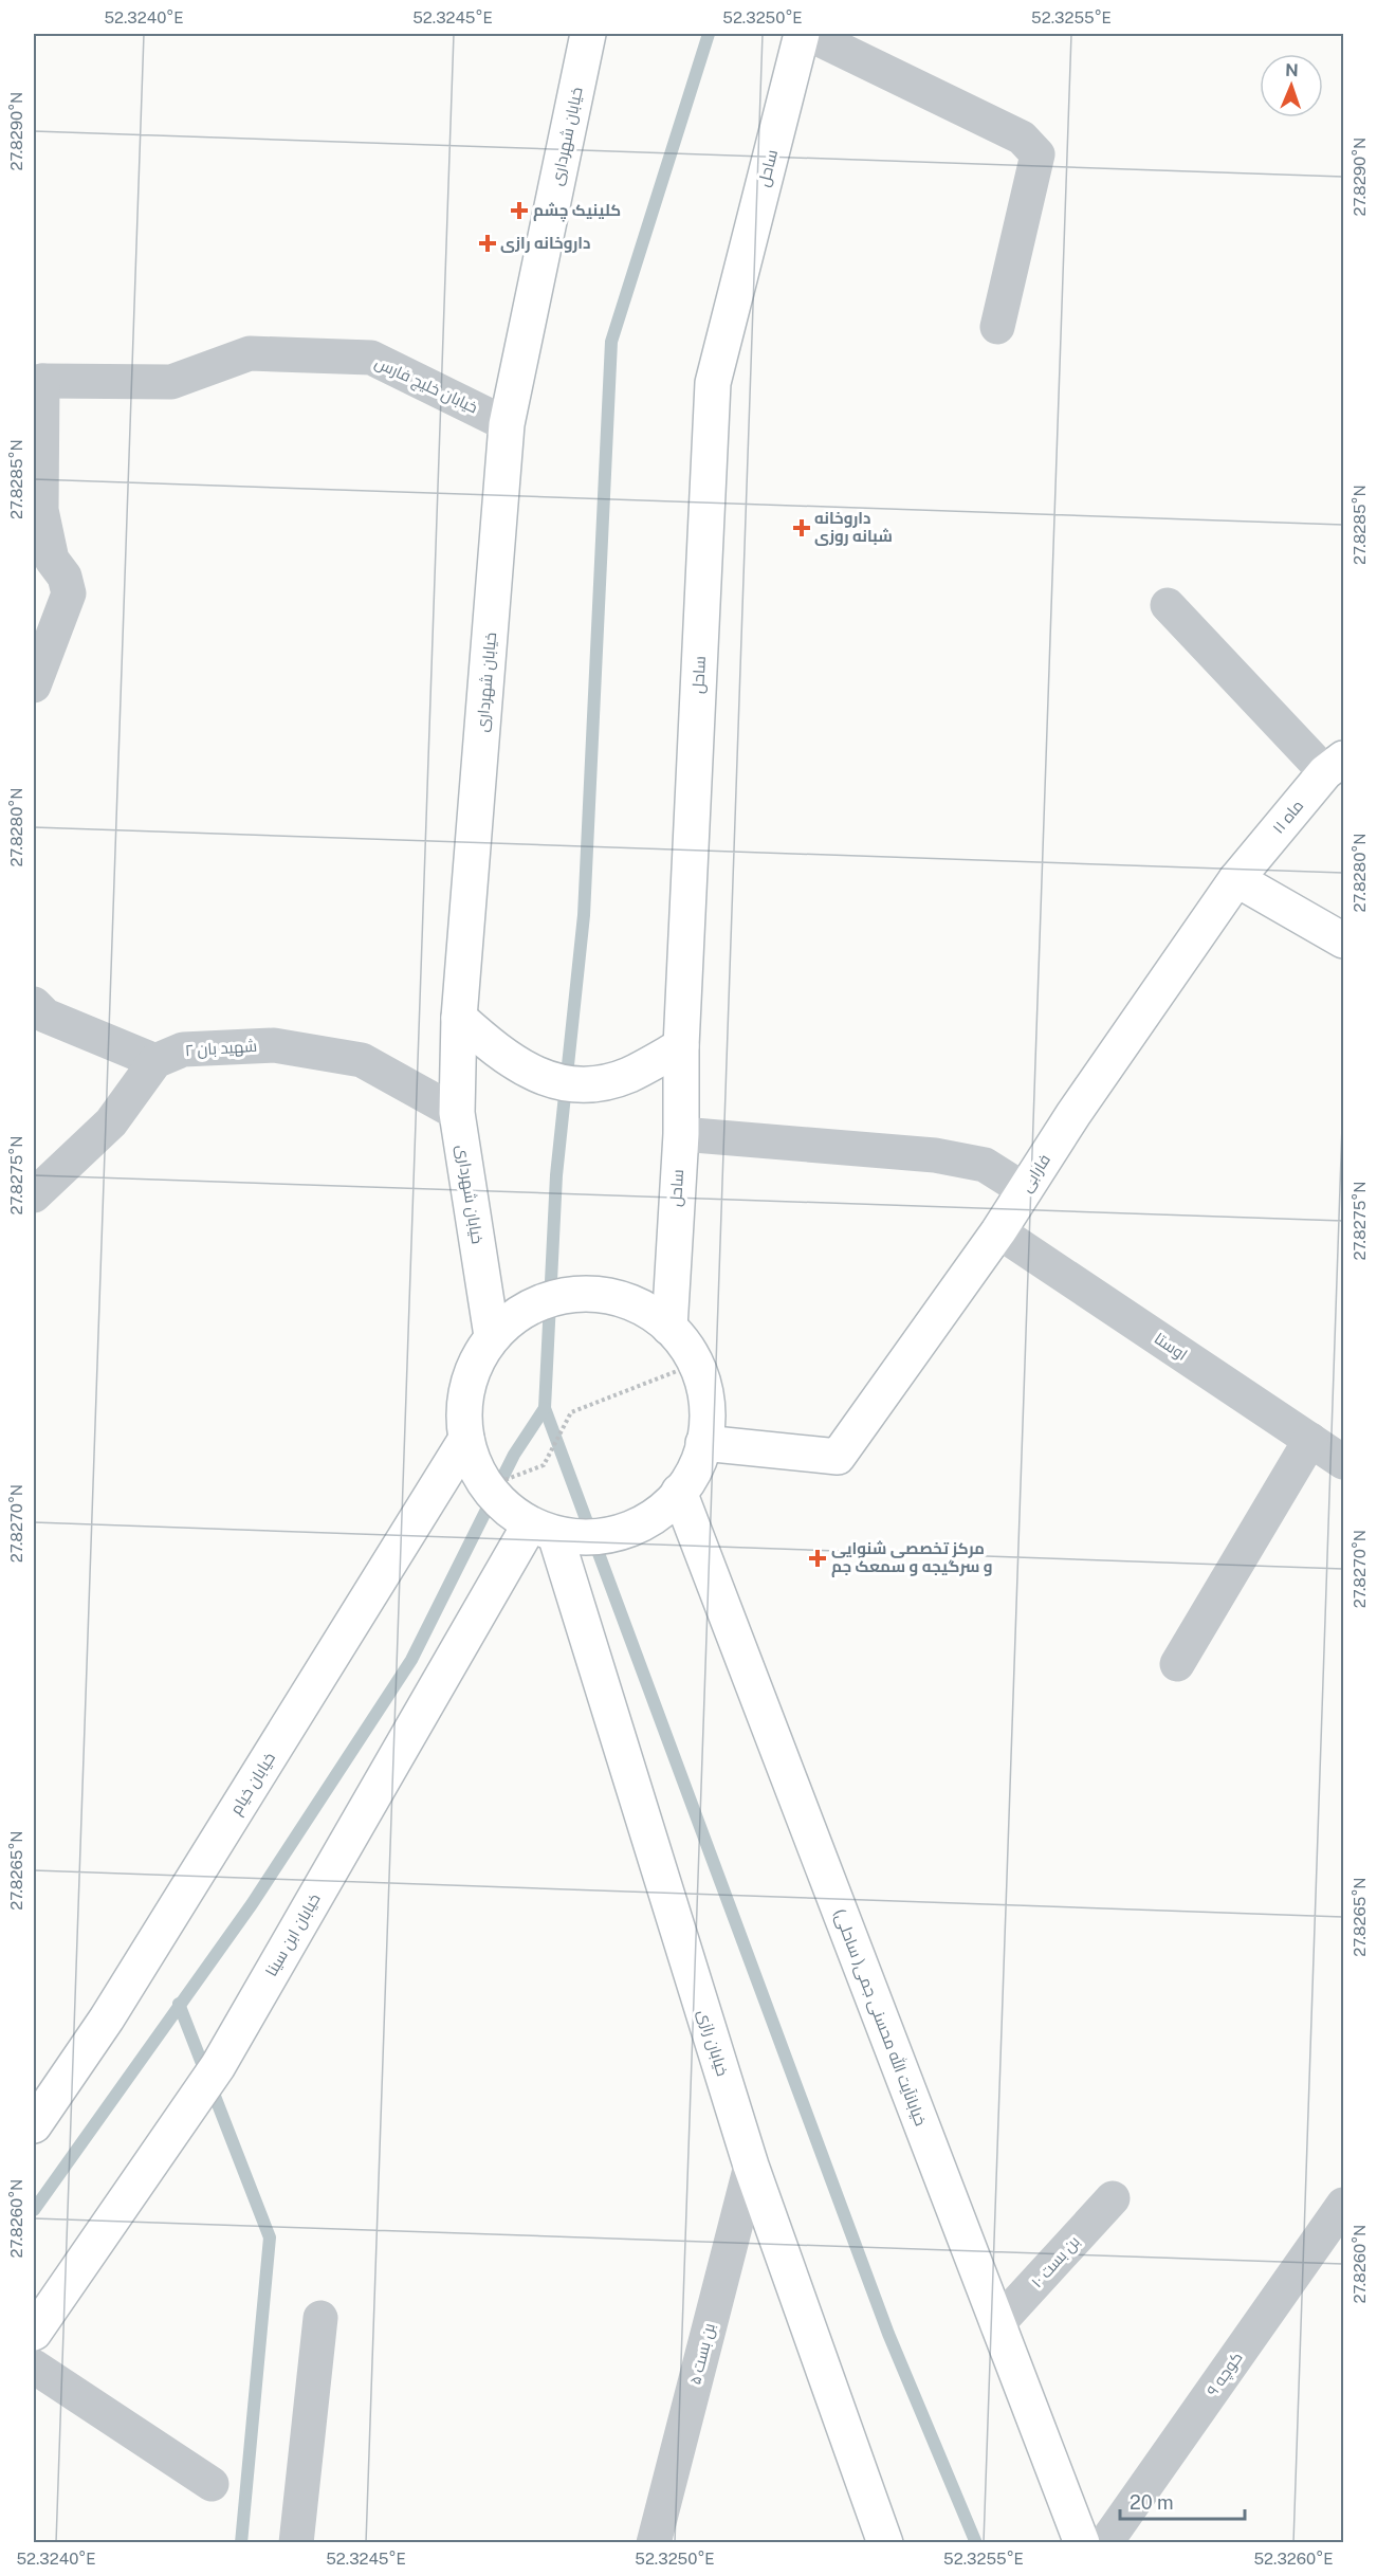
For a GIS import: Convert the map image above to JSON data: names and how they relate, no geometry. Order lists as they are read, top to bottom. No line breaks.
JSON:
{"streets":{"main road":["خیابان شهرداری","ساحل","ماه ۱۱","فارابی","خیابان خیام","خیابان ابن سینا","خیابانآیت الله محسنی جمی( ساحلی)","خیابان رازی"],"street":["خیابان خلیج فارس","شهید بان ۲","اوستا","بن بست ۱۰","بن بست ۵","کوچه ۹"]},"crossings":[["خیابان شهرداری","خیابان خلیج فارس"],["خیابان شهرداری","شهید بان ۲"],["ماه ۱۱","فارابی"],["فارابی","اوستا"],["خیابان ابن سینا","خیابان رازی"],["خیابانآیت الله محسنی جمی( ساحلی)","بن بست ۱۰"],["خیابان رازی","بن بست ۵"]],"places":{"health":["کلینیک چشم","داروخانه رازی","داروخانه شبانه روزی","مرکز تخصصی شنوایی و سرگیجه و سمعک جم"]},"scale_bar":"20 m","north":"top","coordinates":["52.3240°E","52.3245°E","52.3250°E","52.3255°E","27.8290°N","27.8285°N","27.8280°N","27.8275°N","27.8270°N","27.8265°N","27.8260°N","52.3260°E"]}
